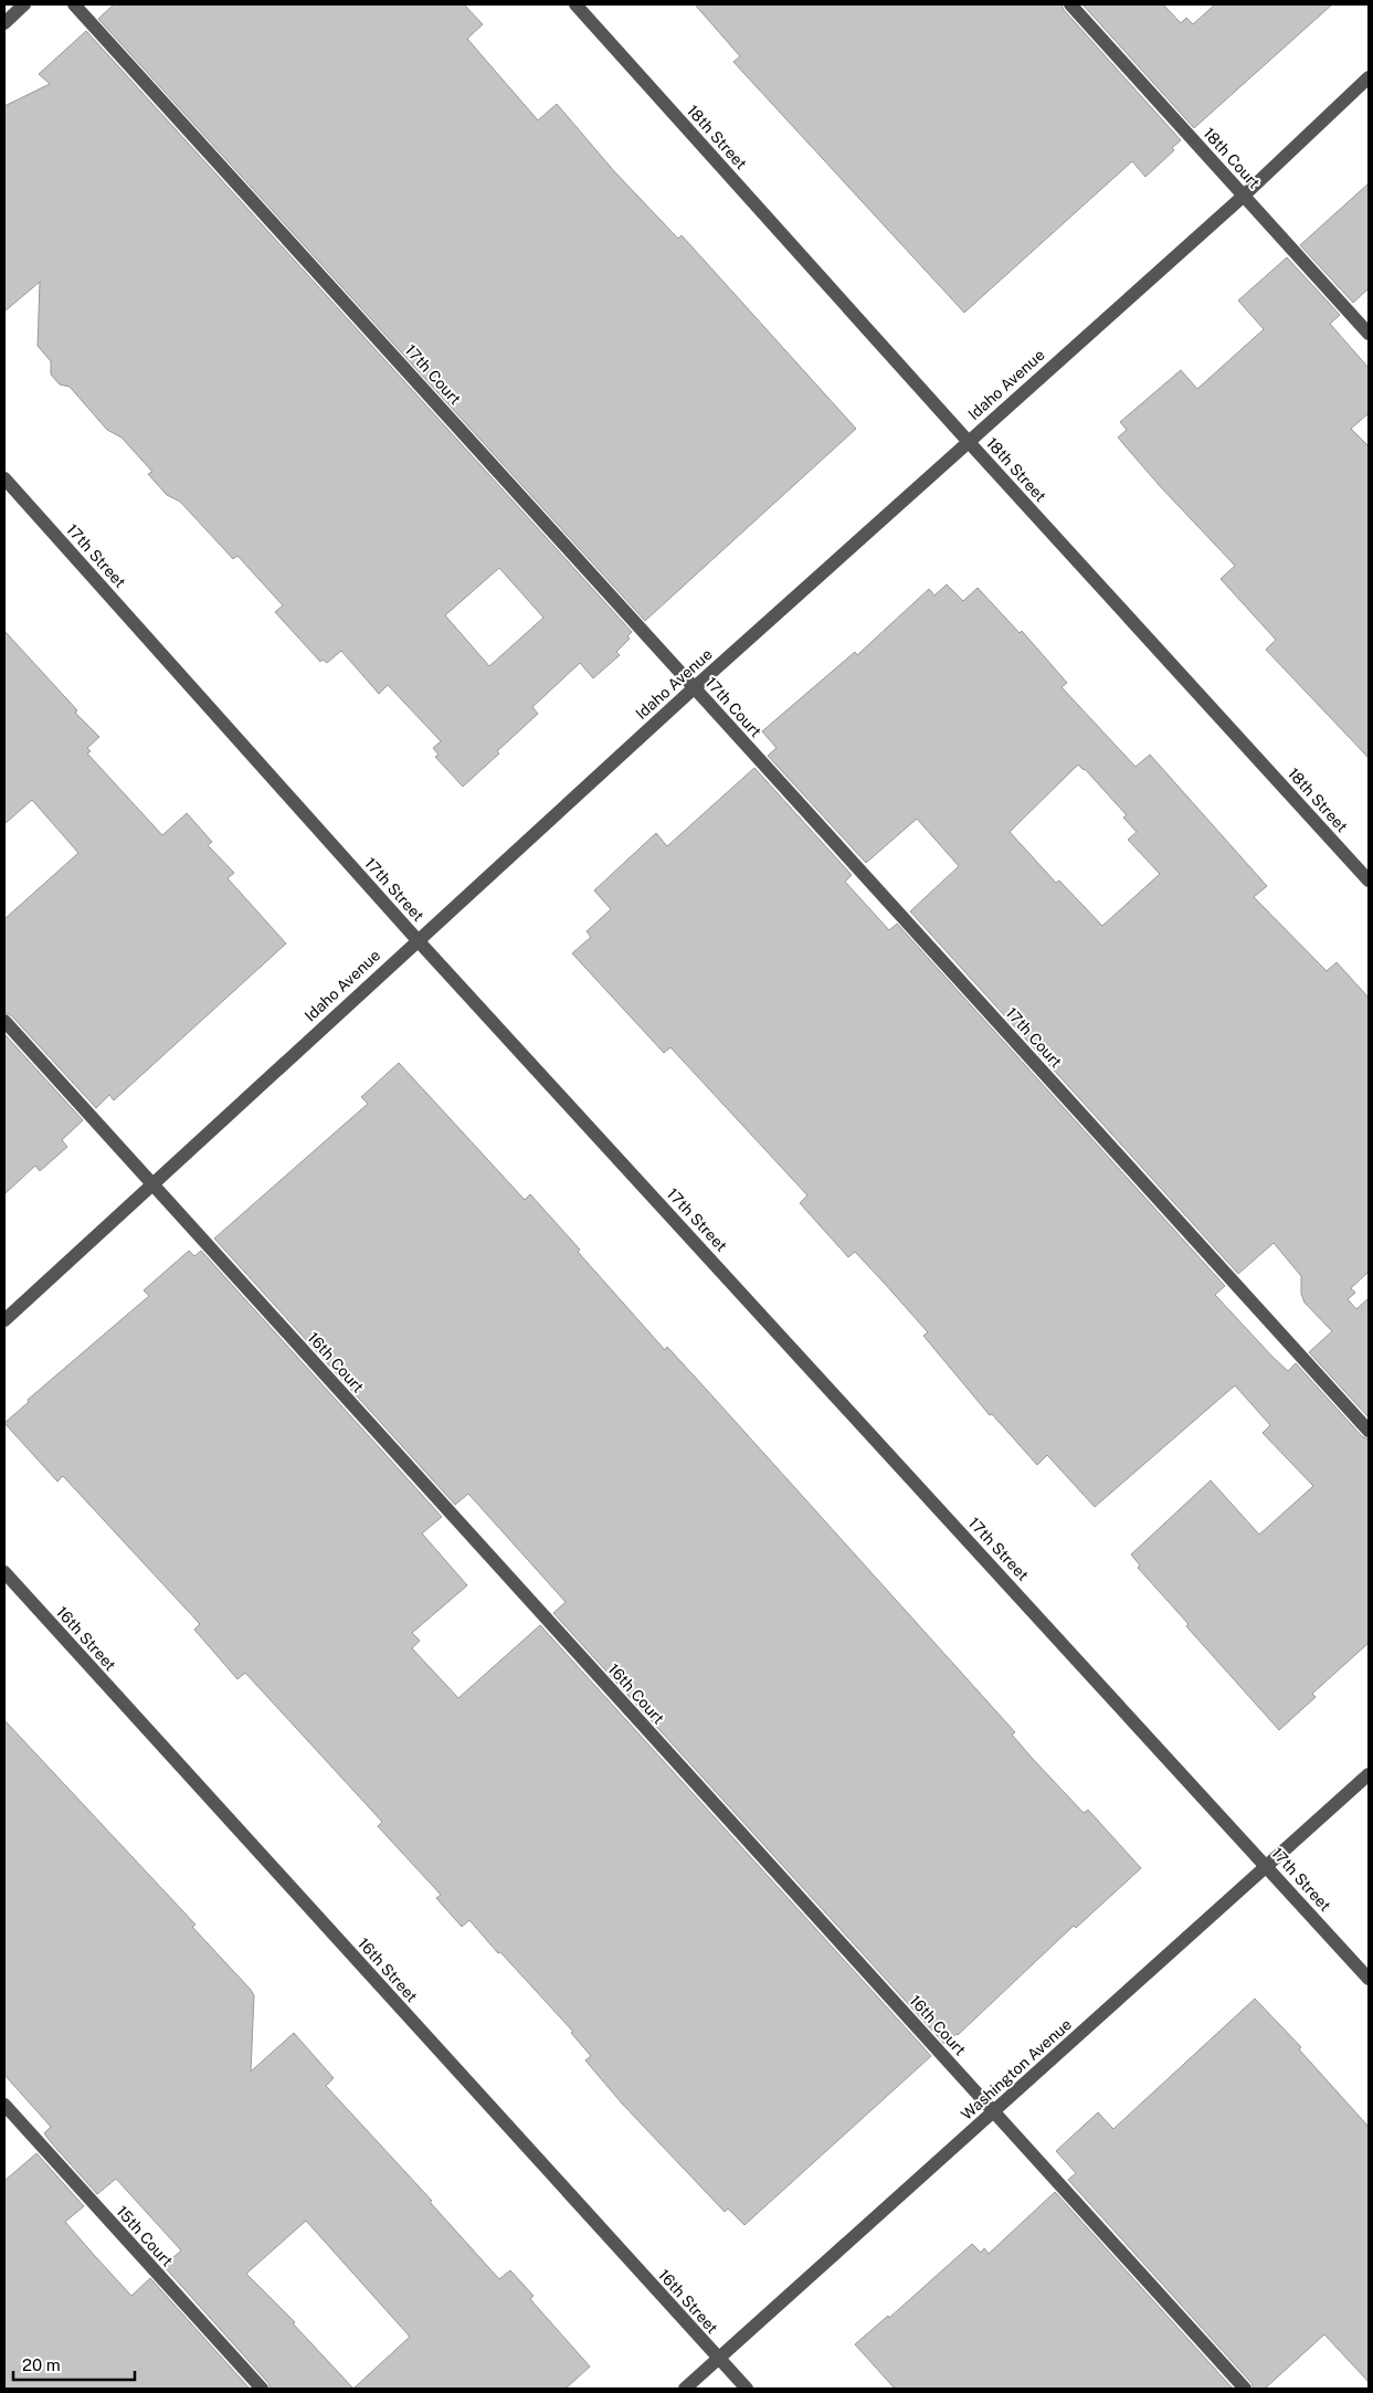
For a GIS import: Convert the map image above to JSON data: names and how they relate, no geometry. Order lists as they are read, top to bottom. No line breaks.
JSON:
{"streets":{"street":["18th Street","18th Court","17th Court","Idaho Avenue","17th Street","16th Court","16th Street","Washington Avenue","15th Court"]},"crossings":[["18th Street","Idaho Avenue"],["18th Court","Idaho Avenue"],["17th Court","Idaho Avenue"],["Idaho Avenue","17th Street"],["Idaho Avenue","16th Court"],["17th Street","Washington Avenue"],["16th Court","Washington Avenue"],["16th Street","Washington Avenue"]],"scale_bar":"20 m"}
